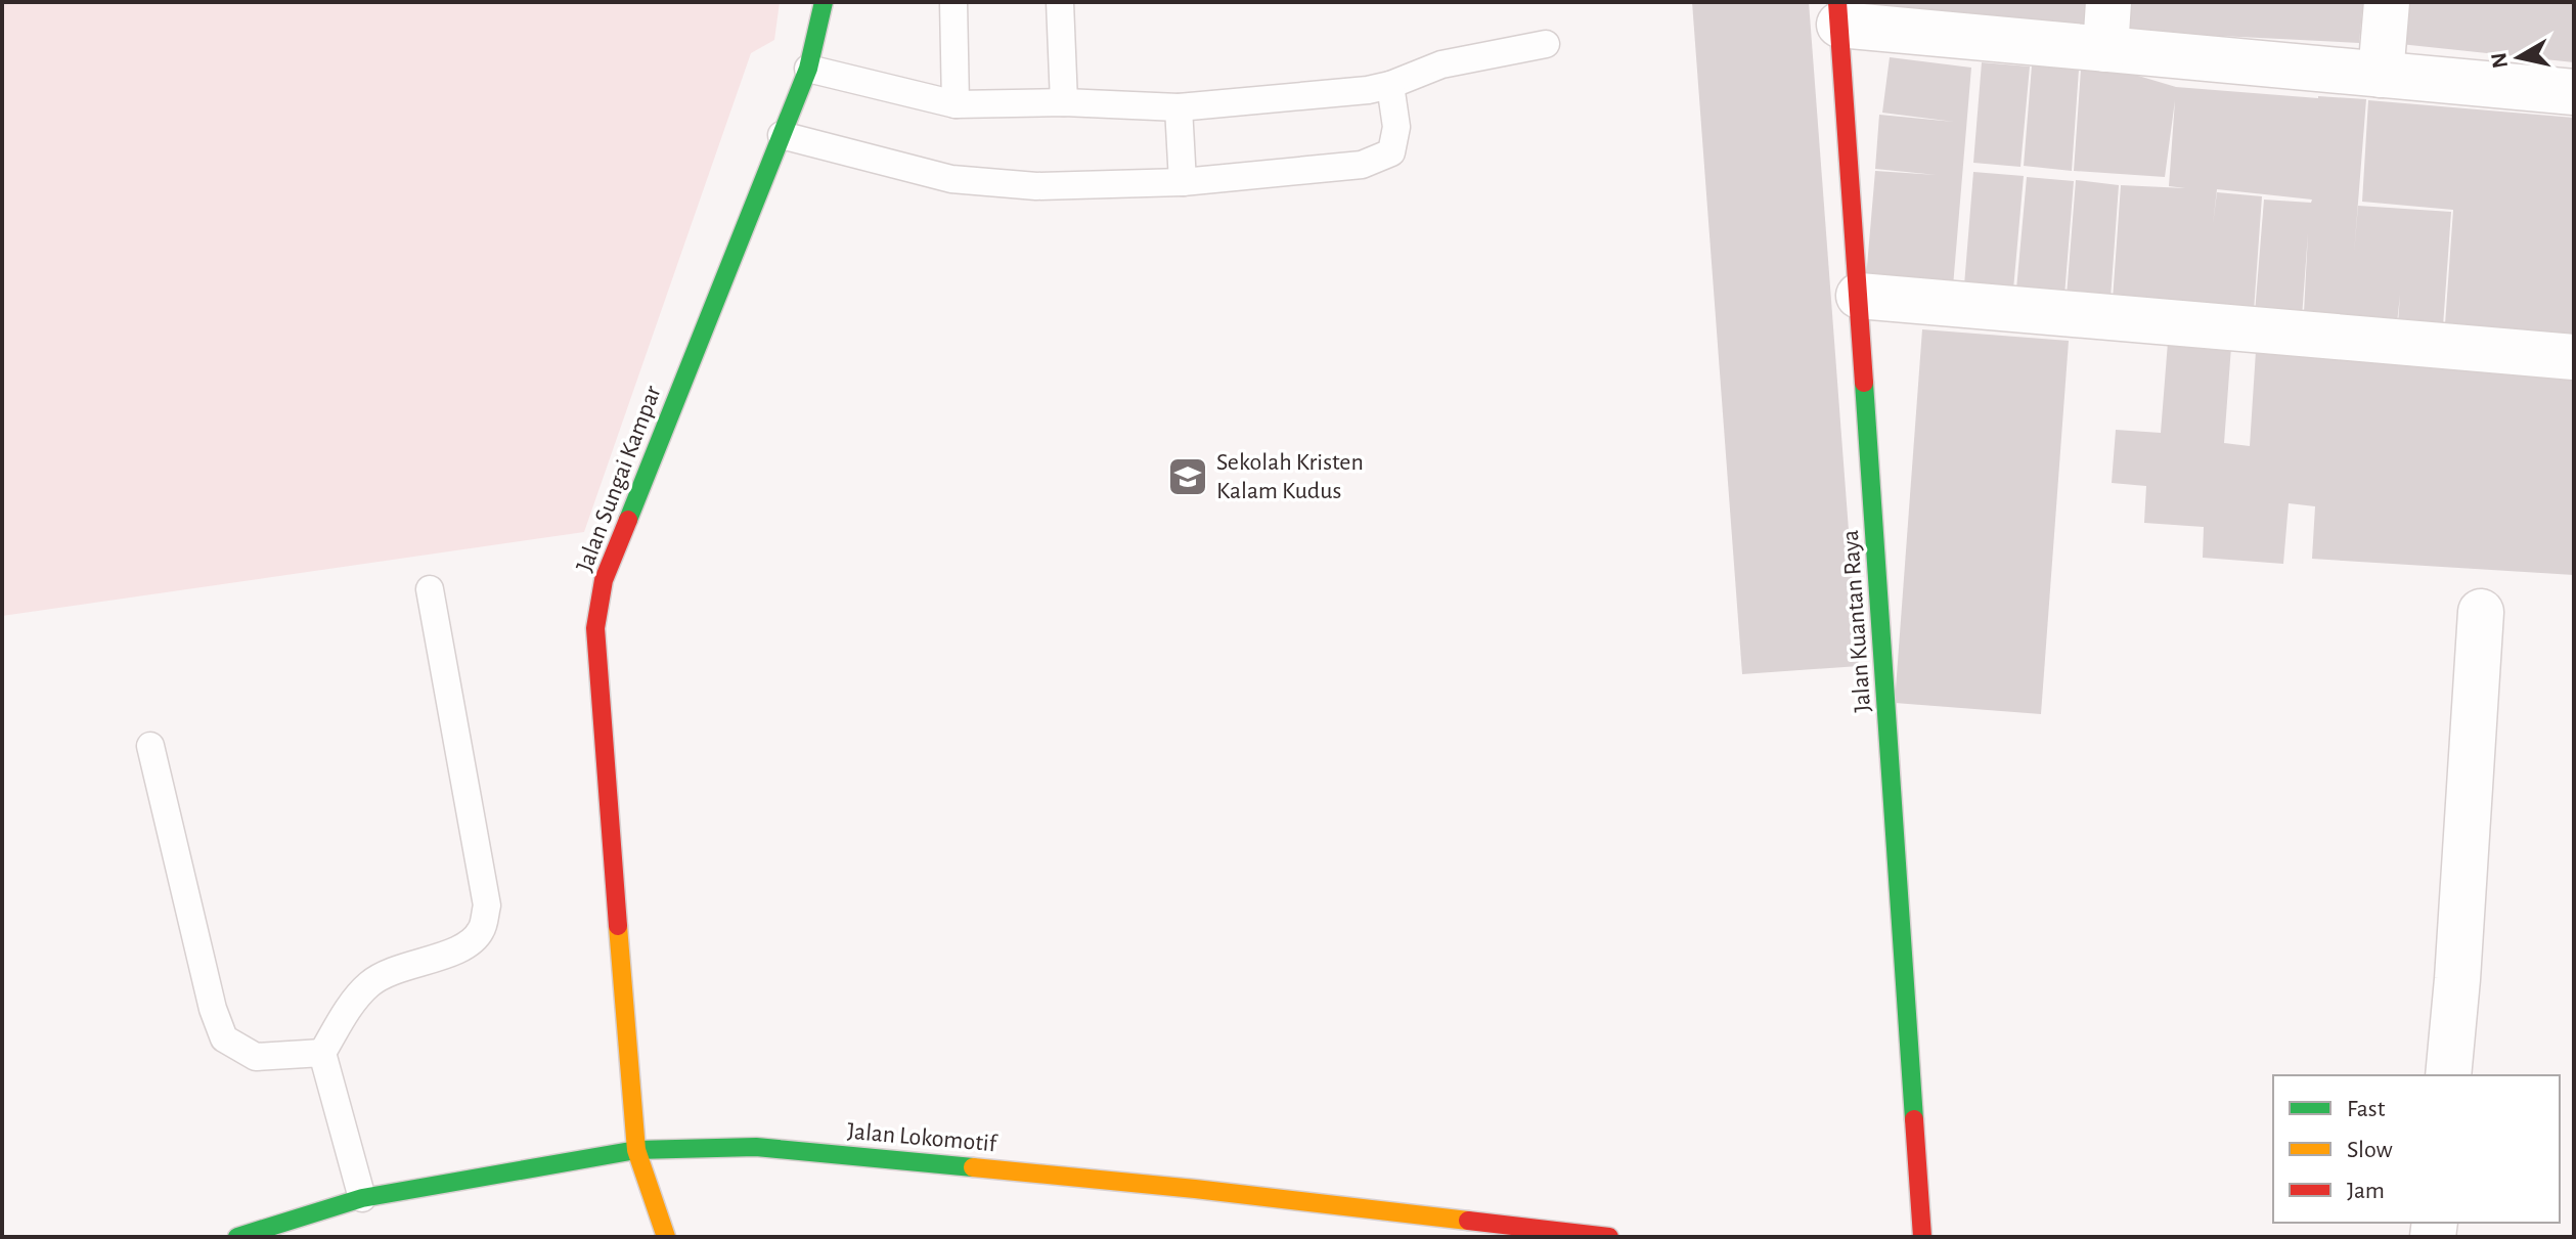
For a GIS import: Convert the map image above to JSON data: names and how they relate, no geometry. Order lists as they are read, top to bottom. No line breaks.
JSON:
{"streets":{"street":["Jalan Sungai Kampar","Jalan Kuantan Raya","Jalan Lokomotif"]},"crossings":[["Jalan Sungai Kampar","Jalan Lokomotif"]],"places":{"school or university":["Sekolah Kristen Kalam Kudus"]},"legend":["Fast","Slow","Jam"],"north":"left"}
